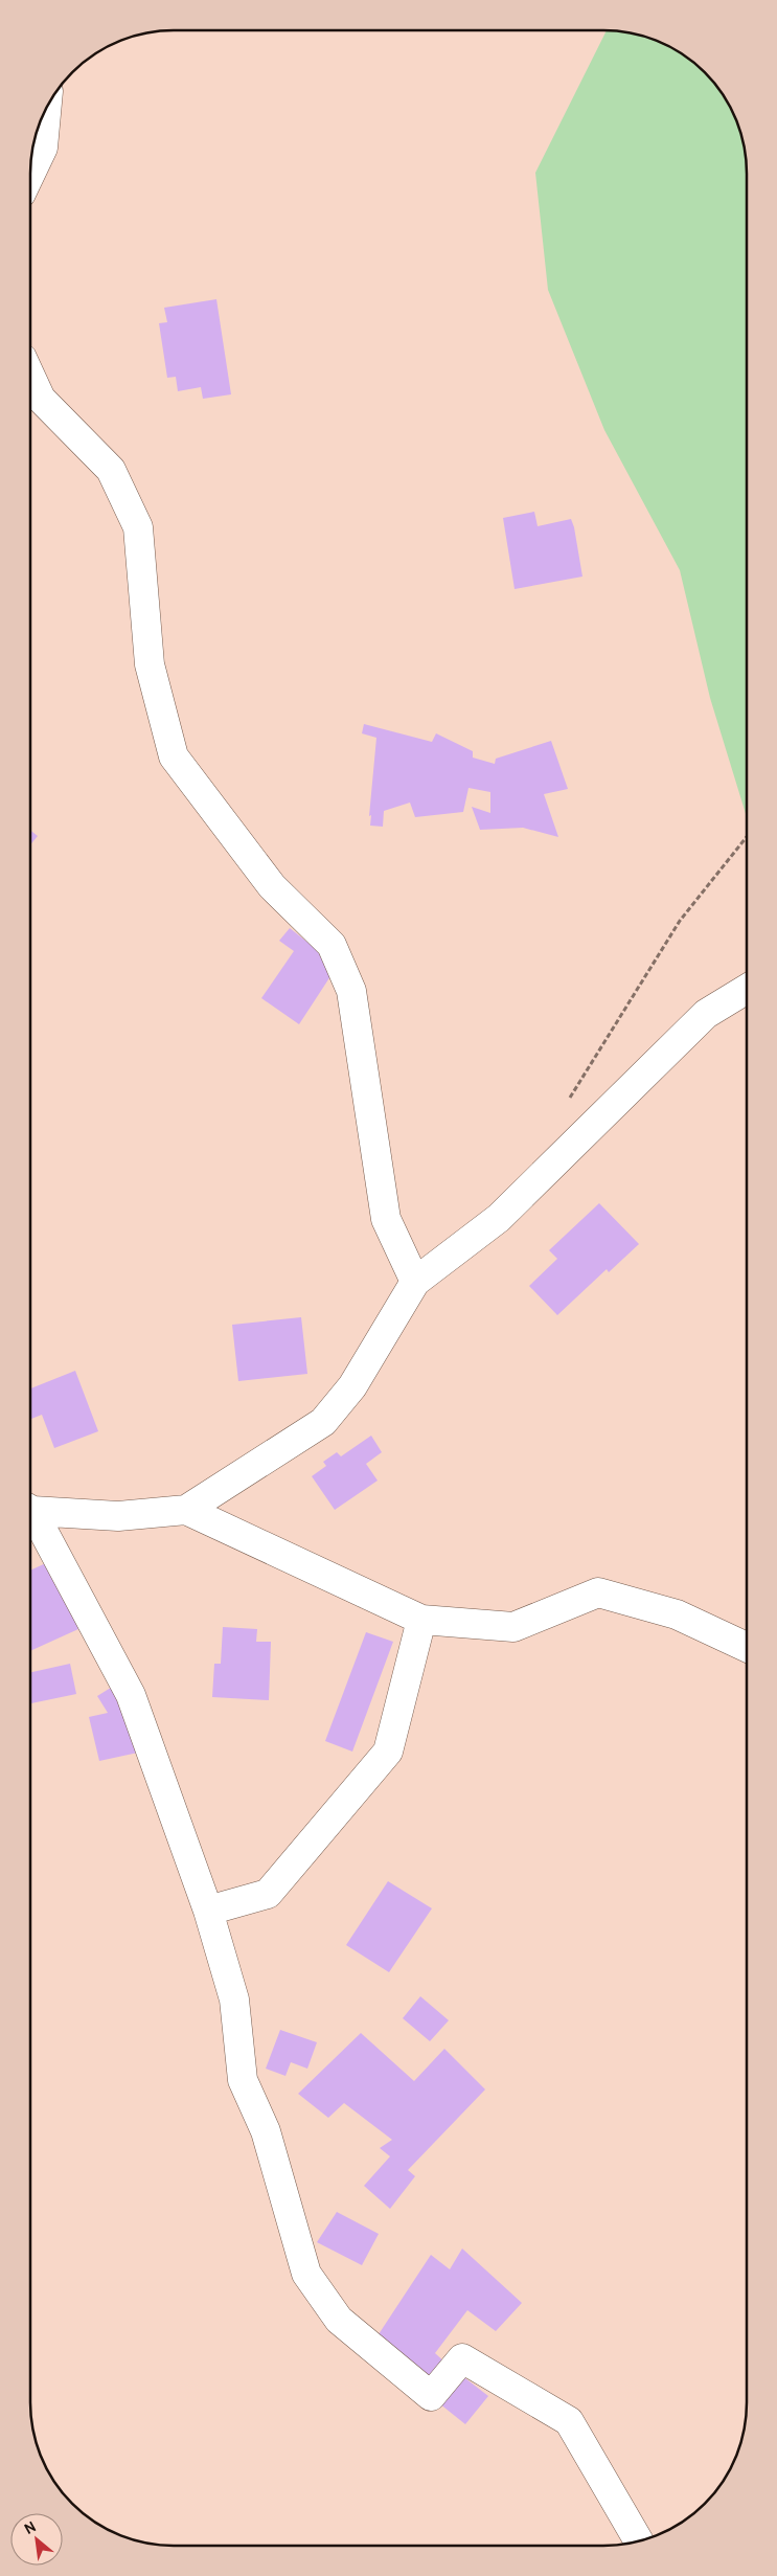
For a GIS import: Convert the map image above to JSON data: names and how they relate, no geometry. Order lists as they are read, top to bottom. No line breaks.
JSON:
{"north":"top left"}
